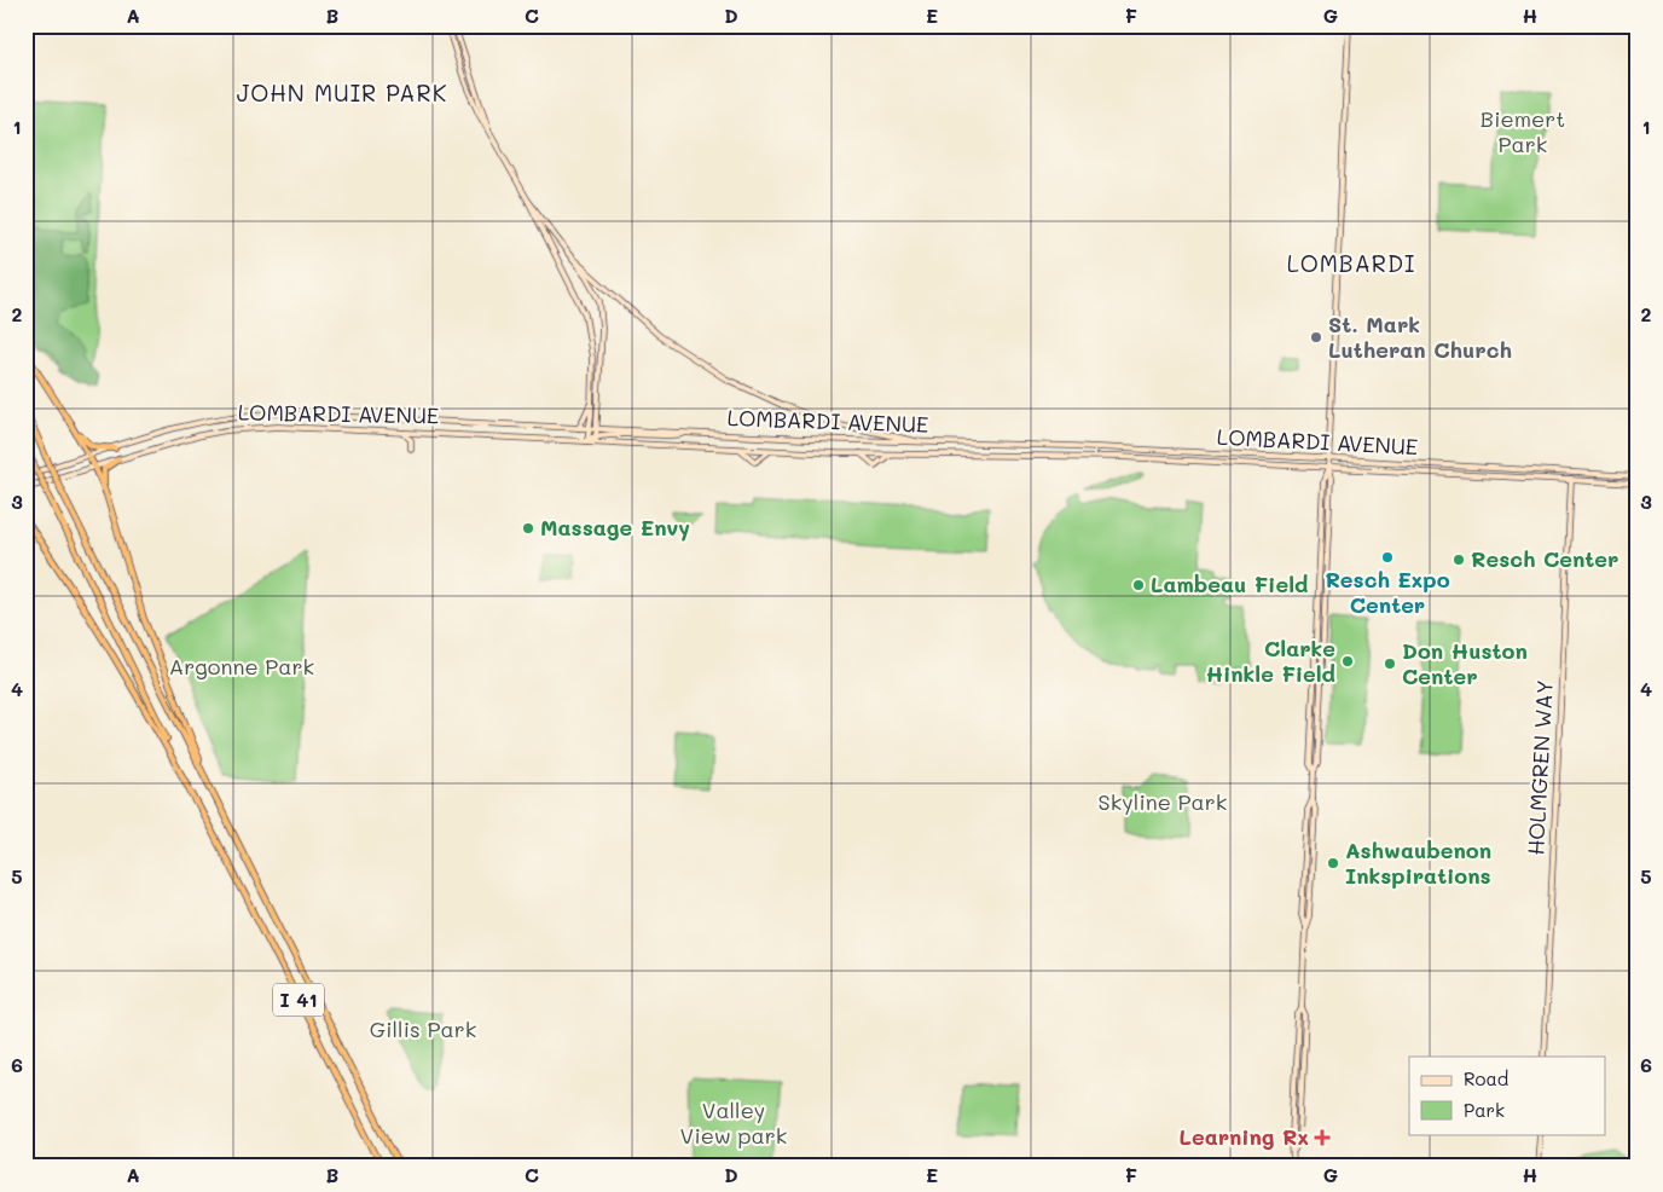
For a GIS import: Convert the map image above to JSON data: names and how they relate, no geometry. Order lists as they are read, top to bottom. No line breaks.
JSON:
{"streets":{"highway":["I 41"],"main road":["LOMBARDI AVENUE","HOLMGREN WAY"]},"crossings":[["LOMBARDI AVENUE","HOLMGREN WAY"]],"districts":["JOHN MUIR PARK","LOMBARDI"],"parks":["Biemert Park","Argonne Park","Skyline Park","Gillis Park","Valley View park"],"places":{"other":["St. Mark Lutheran Church","Massage Envy","Resch Expo Center","Resch Center","Lambeau Field","Clarke Hinkle Field","Don Huston Center","Ashwaubenon Inkspirations"],"health":["Learning Rx"]},"legend":["Road","Park"],"grid":{"columns":["A","B","C","D","E","F","G","H"],"rows":["1","2","3","4","5","6"]}}
